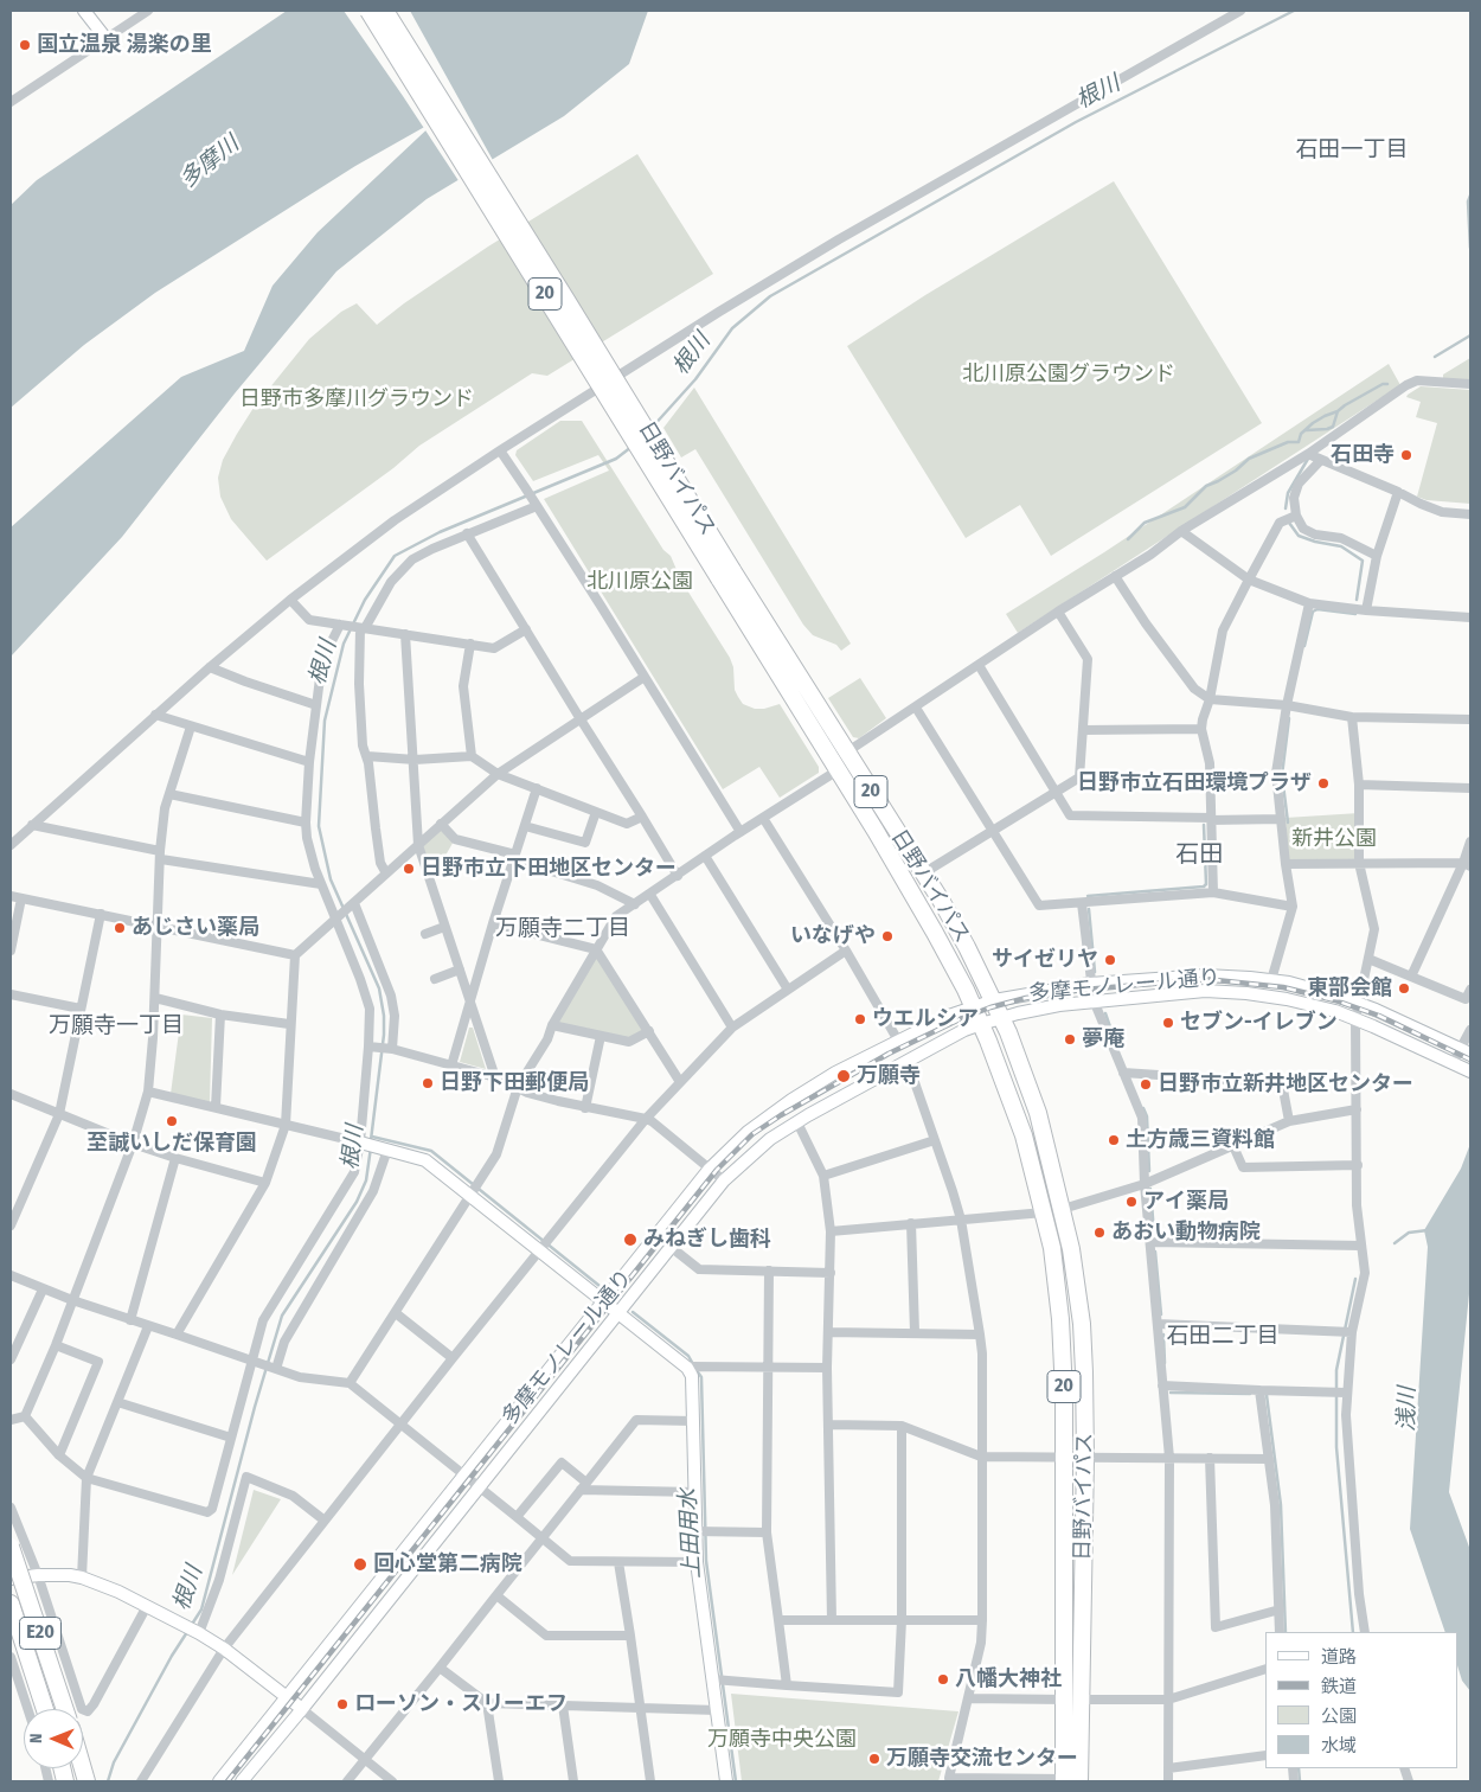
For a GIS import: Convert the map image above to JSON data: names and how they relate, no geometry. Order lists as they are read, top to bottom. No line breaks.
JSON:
{"streets":{"highway":["20","日野バイパス","E20"],"main road":["多摩モノレール通り"]},"crossings":[["日野バイパス","多摩モノレール通り"]],"districts":["石田一丁目","石田","万願寺二丁目","万願寺一丁目","石田二丁目"],"water":["根川","多摩川","浅川","上田用水"],"parks":["北川原公園グラウンド","日野市多摩川グラウンド","北川原公園","新井公園","万願寺中央公園"],"places":["国立温泉 湯楽の里","石田寺","日野市立石田環境プラザ","日野市立下田地区センター","あじさい薬局","いなげや","サイゼリヤ","東部会館","ウエルシア","セブン-イレブン","夢庵","万願寺","日野下田郵便局","日野市立新井地区センター","至誠いしだ保育園","土方歳三資料館","アイ薬局","あおい動物病院","みねぎし歯科","回心堂第二病院","八幡大神社","ローソン・スリーエフ","万願寺交流センター"],"legend":["道路","鉄道","公園","水域"],"north":"left"}
